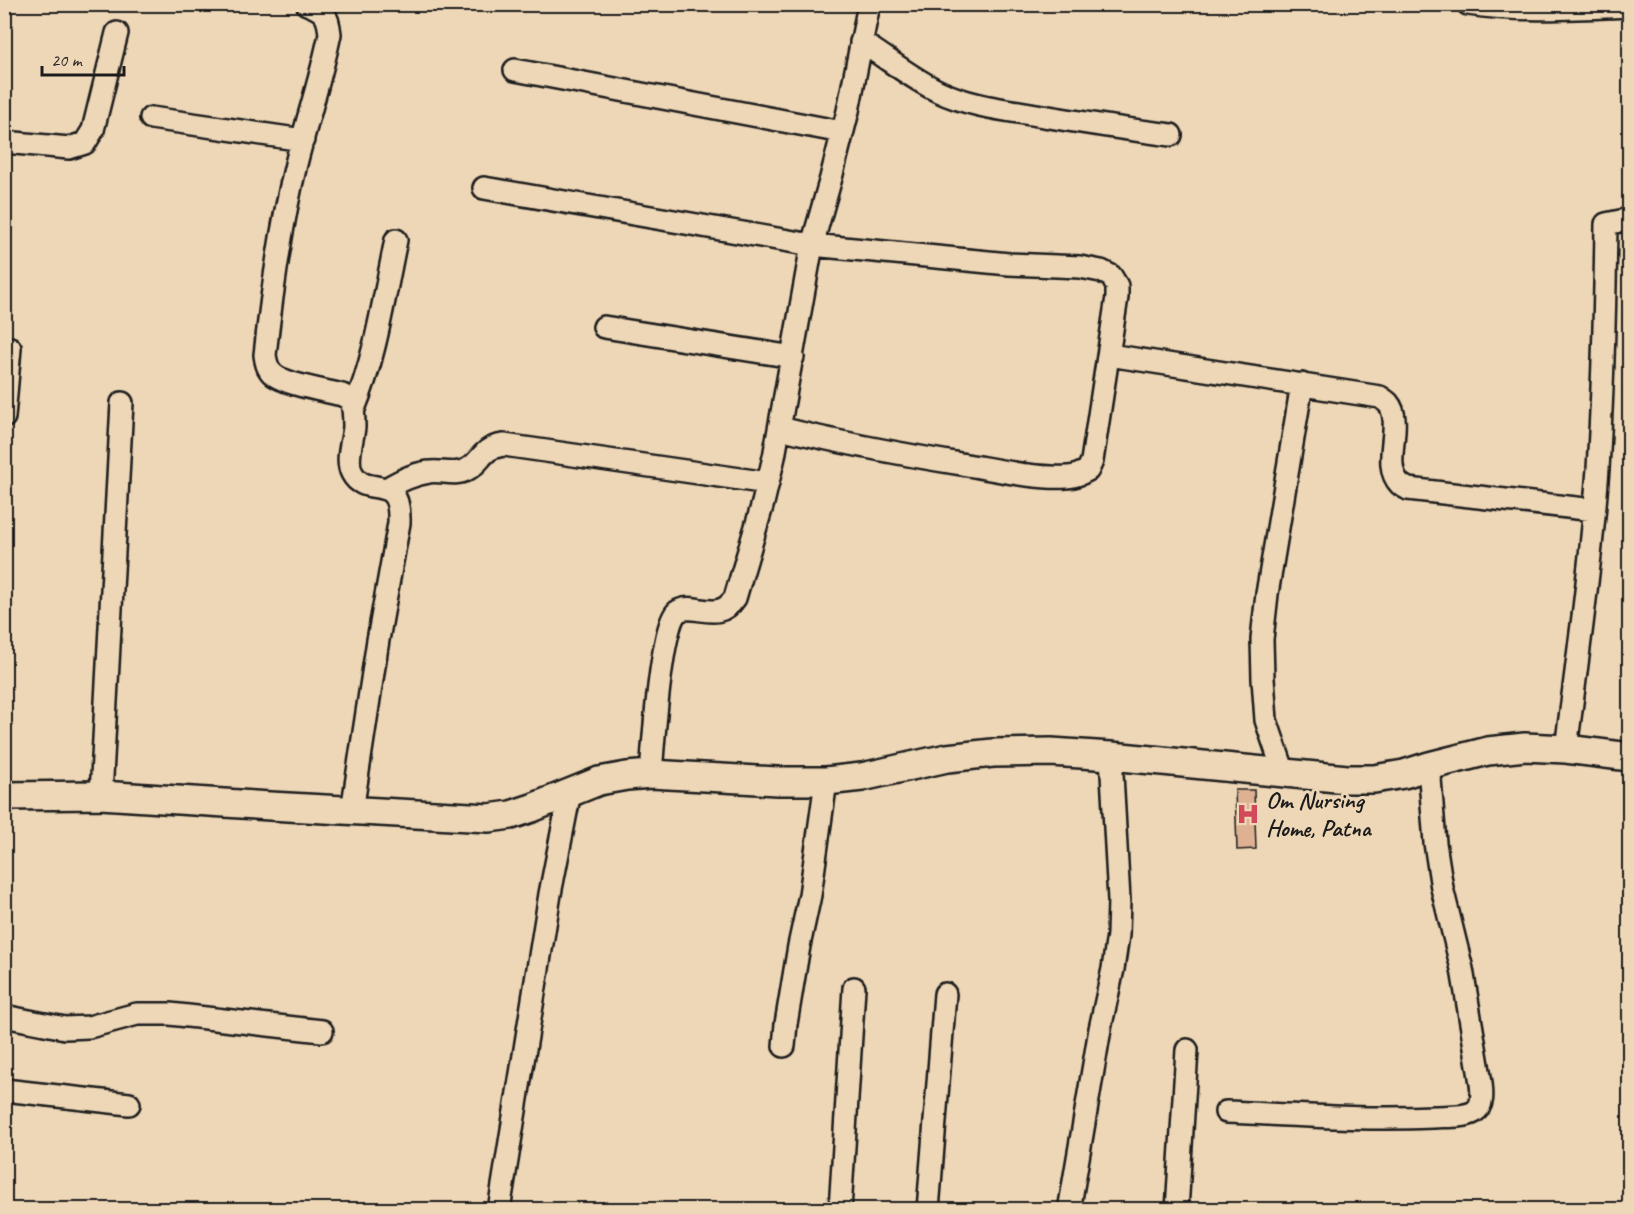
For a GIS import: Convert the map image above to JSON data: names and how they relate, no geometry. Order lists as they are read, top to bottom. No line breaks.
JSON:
{"places":{"hospital":["Om Nursing Home, Patna"]},"scale_bar":"20 m"}
